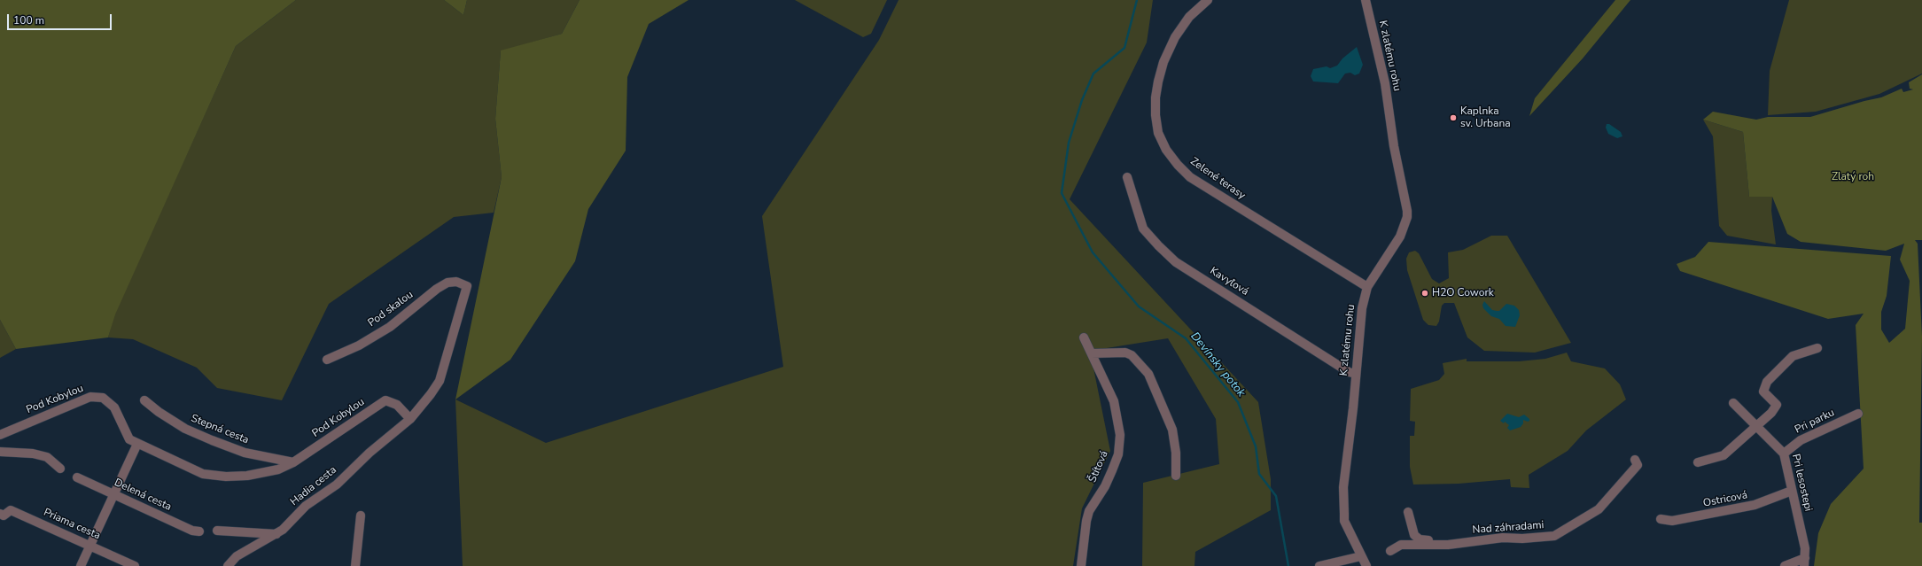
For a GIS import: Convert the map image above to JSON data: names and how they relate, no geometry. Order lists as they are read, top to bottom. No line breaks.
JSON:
{"streets":{"street":["K zlatému rohu","Zelené terasy","Kavyľová","Pod skalou","Pod Kobylou","Pri parku","Stepná cesta","Štítová","Pri lesostepi","Hadia cesta","Delená cesta","Ostricová","Priama cesta","Nad záhradami"]},"crossings":[["K zlatému rohu","Zelené terasy"],["K zlatému rohu","Kavyľová"],["Pod skalou","Pod Kobylou"],["Pod skalou","Hadia cesta"],["Pod Kobylou","Stepná cesta"],["Pod Kobylou","Hadia cesta"],["Pri parku","Pri lesostepi"],["Pri lesostepi","Ostricová"]],"water":["Devínsky potok"],"parks":["Zlatý roh"],"places":["Kaplnka sv. Urbana","H2O Cowork"],"scale_bar":"100 m"}
